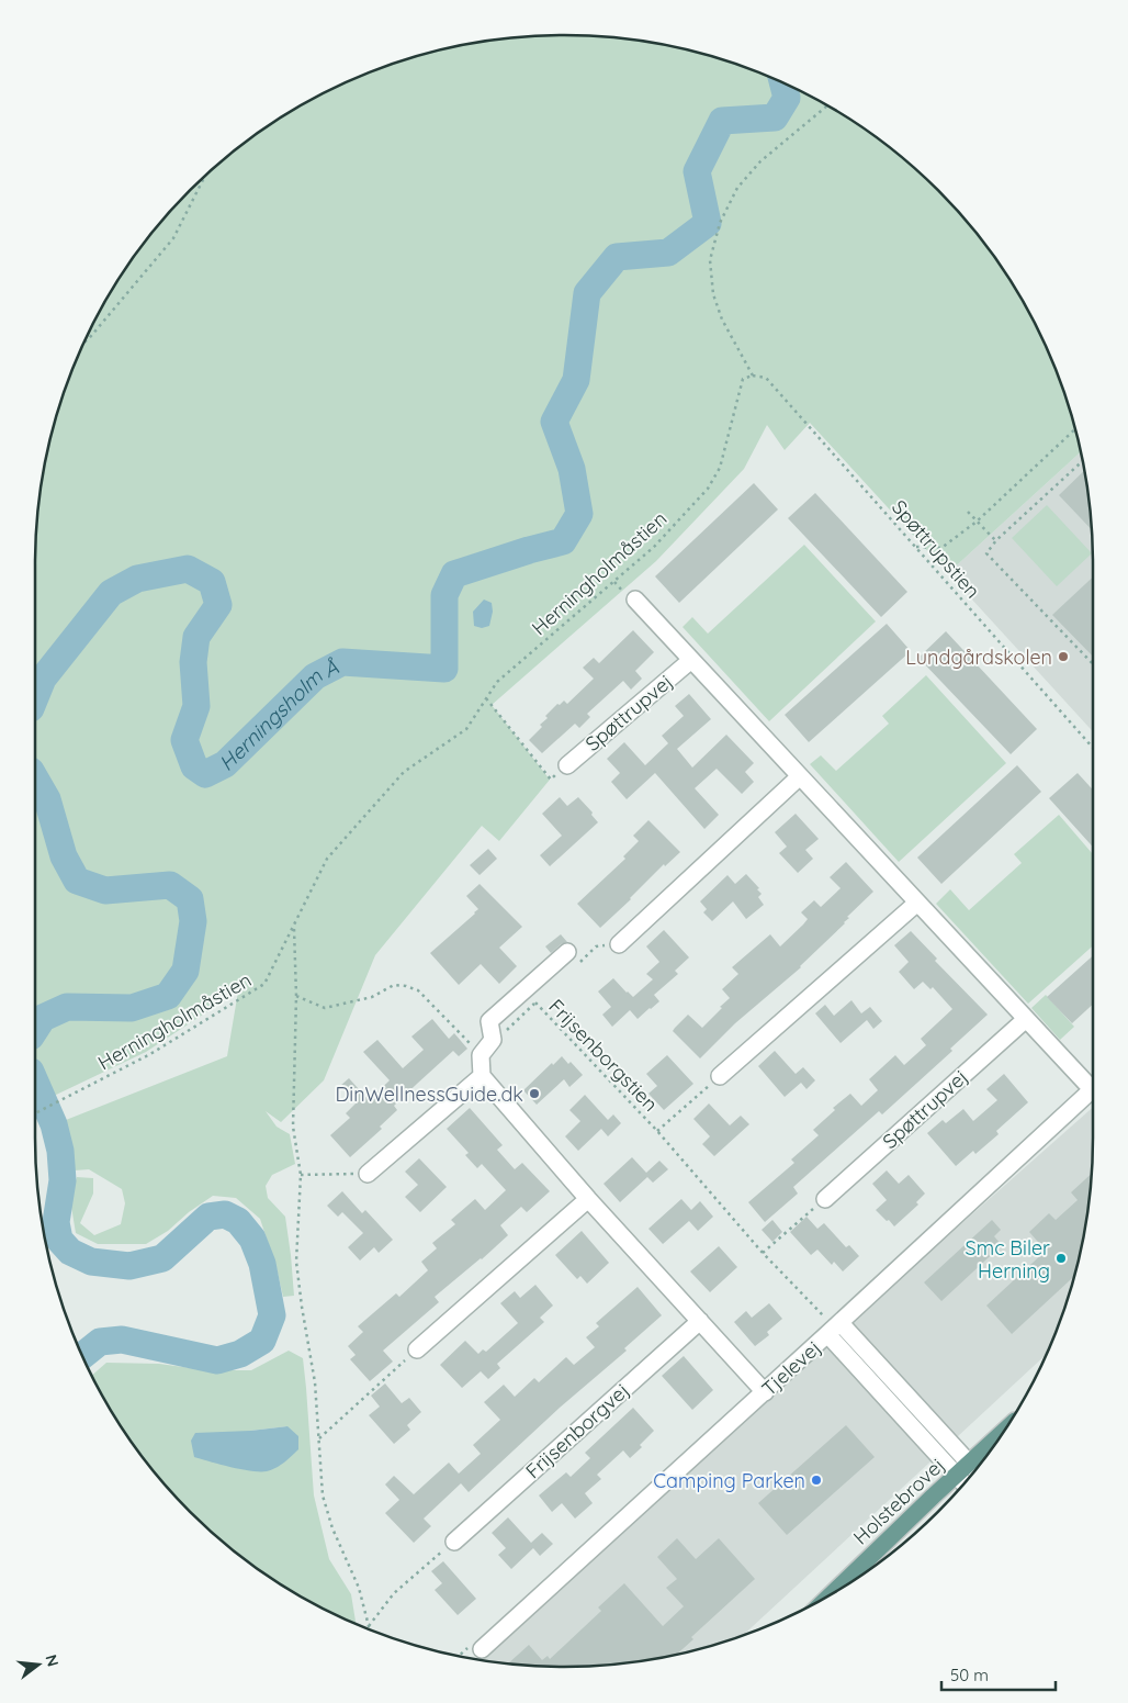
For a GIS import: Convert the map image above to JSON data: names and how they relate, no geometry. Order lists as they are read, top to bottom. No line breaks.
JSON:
{"streets":{"main road":["Holstebrovej"],"street":["Spøttrupvej","Tjelevej","Frijsenborgvej"],"path":["Spøttrupstien","Herningholmåstien","Frijsenborgstien"]},"crossings":[["Spøttrupstien","Herningholmåstien"],["Frijsenborgstien","Tjelevej"]],"water":["Herningsholm Å"],"places":["Lundgårdskolen","DinWellnessGuide.dk","Smc Biler Herning","Camping Parken"],"scale_bar":"50 m","north":"right"}
